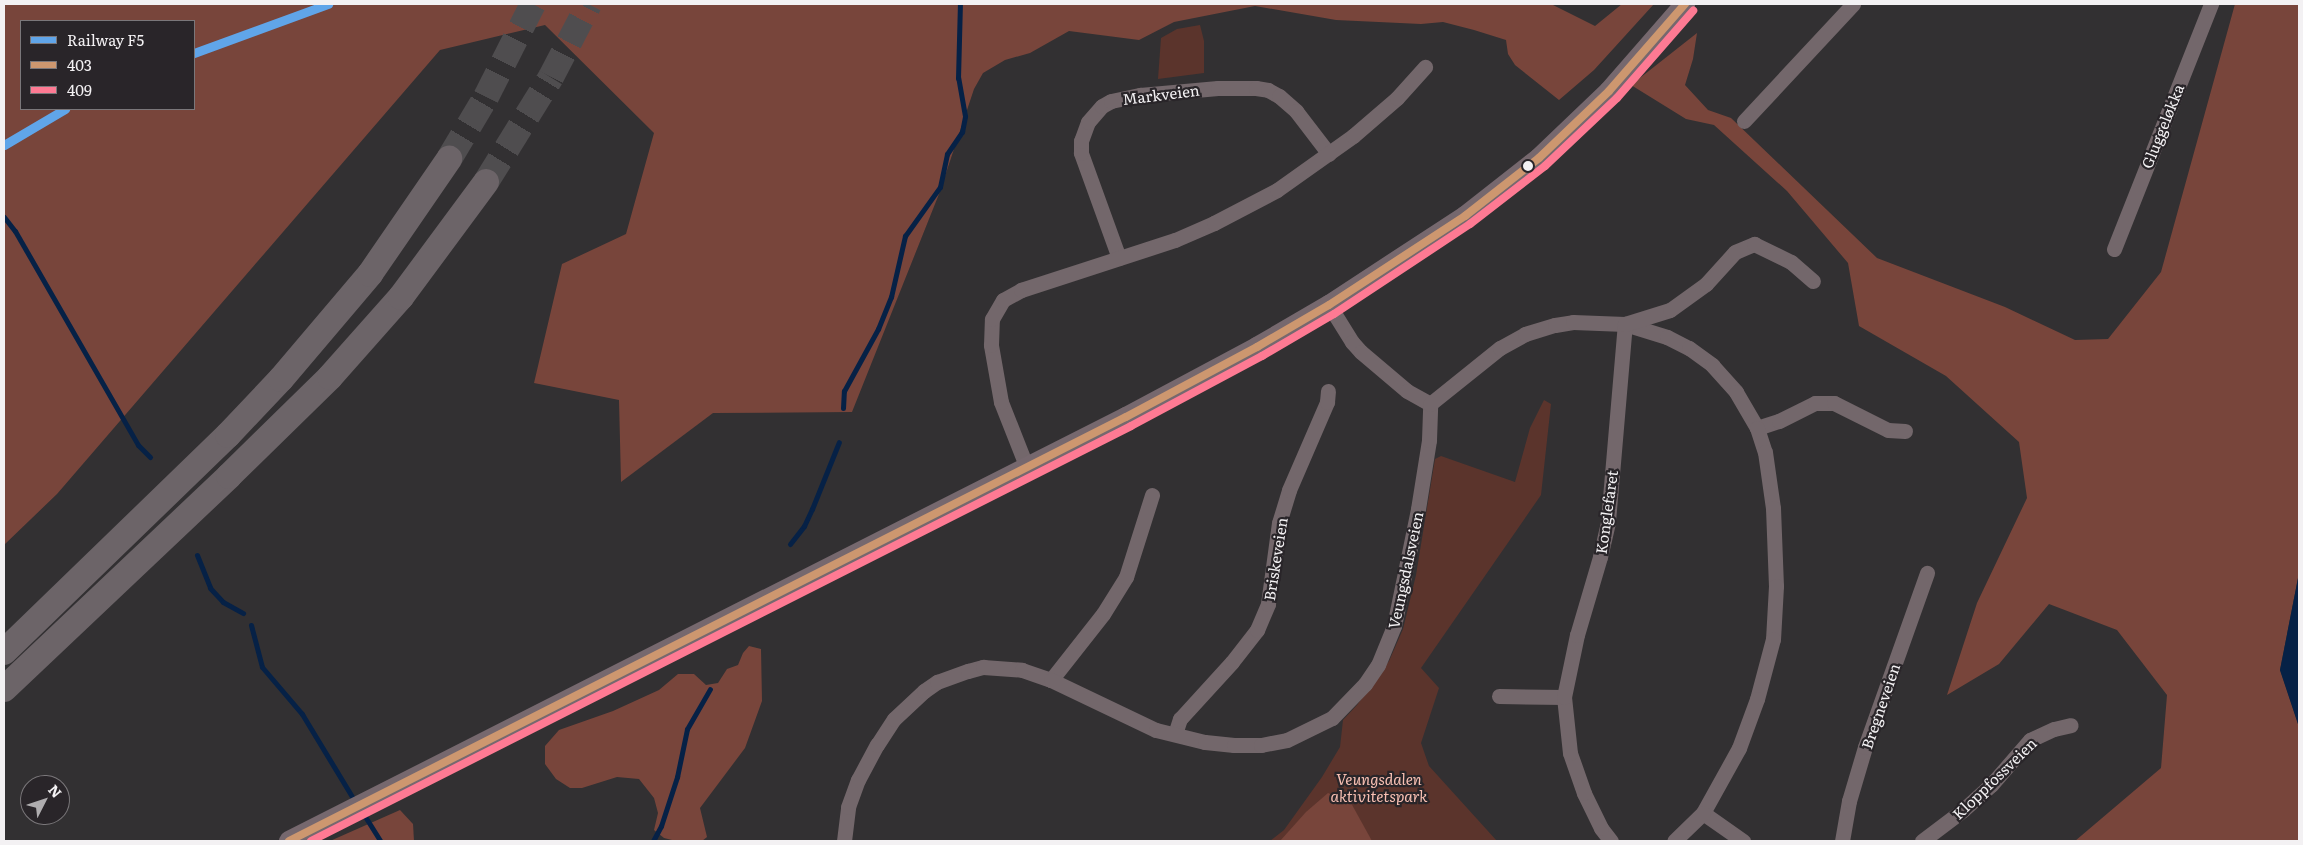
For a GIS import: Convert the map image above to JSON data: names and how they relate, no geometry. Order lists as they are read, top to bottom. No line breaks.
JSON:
{"streets":{"street":["Markveien","Gluggeløkka","Konglefaret","Briskeveien","Veungsdalsveien","Bregneveien","Kloppfossveien"]},"crossings":[["Briskeveien","Veungsdalsveien"]],"parks":["Veungsdalen aktivitetspark"],"lines":["rail line F5","transit line 403","transit line 409"],"legend":["Railway F5","403","409"],"north":"top right"}
